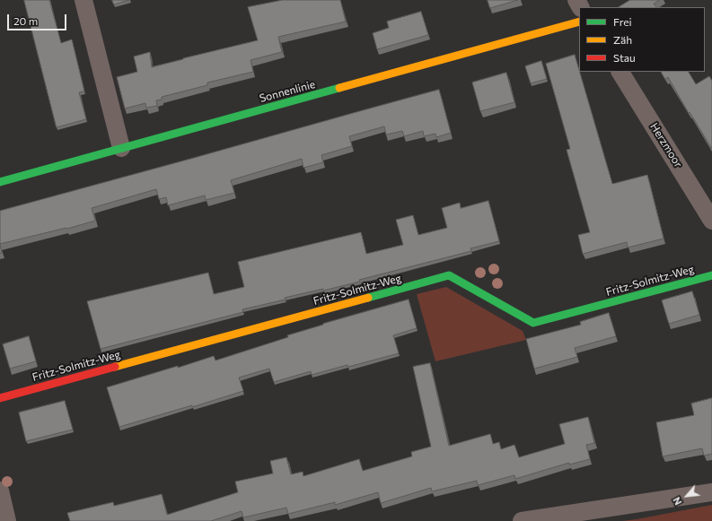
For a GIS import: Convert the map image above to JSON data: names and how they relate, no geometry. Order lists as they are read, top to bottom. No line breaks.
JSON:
{"streets":{"street":["Sonnenlinie","Herzmoor","Fritz-Solmitz-Weg"]},"legend":["Frei","Zäh","Stau"],"scale_bar":"20 m","north":"bottom left"}
